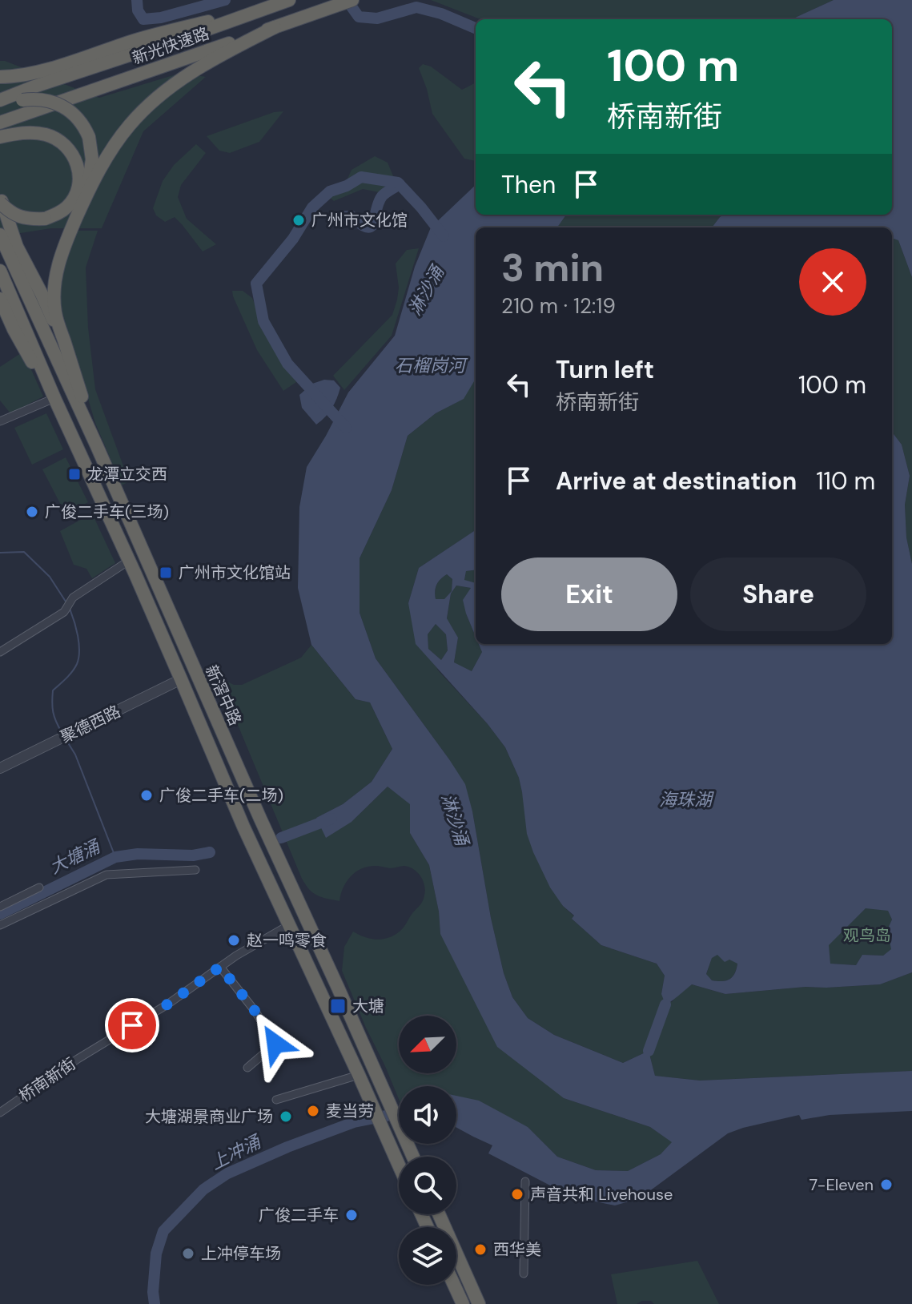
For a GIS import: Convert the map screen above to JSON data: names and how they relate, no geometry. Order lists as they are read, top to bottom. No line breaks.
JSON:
{"streets":{"highway":["新光快速路","新滘中路"],"street":["聚德西路","桥南新街"]},"crossings":[["新滘中路","聚德西路"],["新滘中路","桥南新街"]],"water":["淋沙涌","石榴岗河","海珠湖","大塘涌","上冲涌"],"parks":["观鸟岛"],"places":{"other":["广州市文化馆","广俊二手车(三场)","广俊二手车(二场)","赵一鸣零食","麦当劳","大塘湖景商业广场","7-Eleven","声音共和 Livehouse","广俊二手车","西华美","上冲停车场"],"transit":["龙潭立交西","广州市文化馆站","大塘"]},"north":"bottom left","page":{"turn":["100 m","桥南新街"],"then":"Then","heading":["3 min","210 m · 12:19"],"list":[{"name":"Turn left","note":"桥南新街","value":"100 m"},{"name":"Arrive at destination","value":"110 m"}],"buttons":["Exit","Share"]}}
